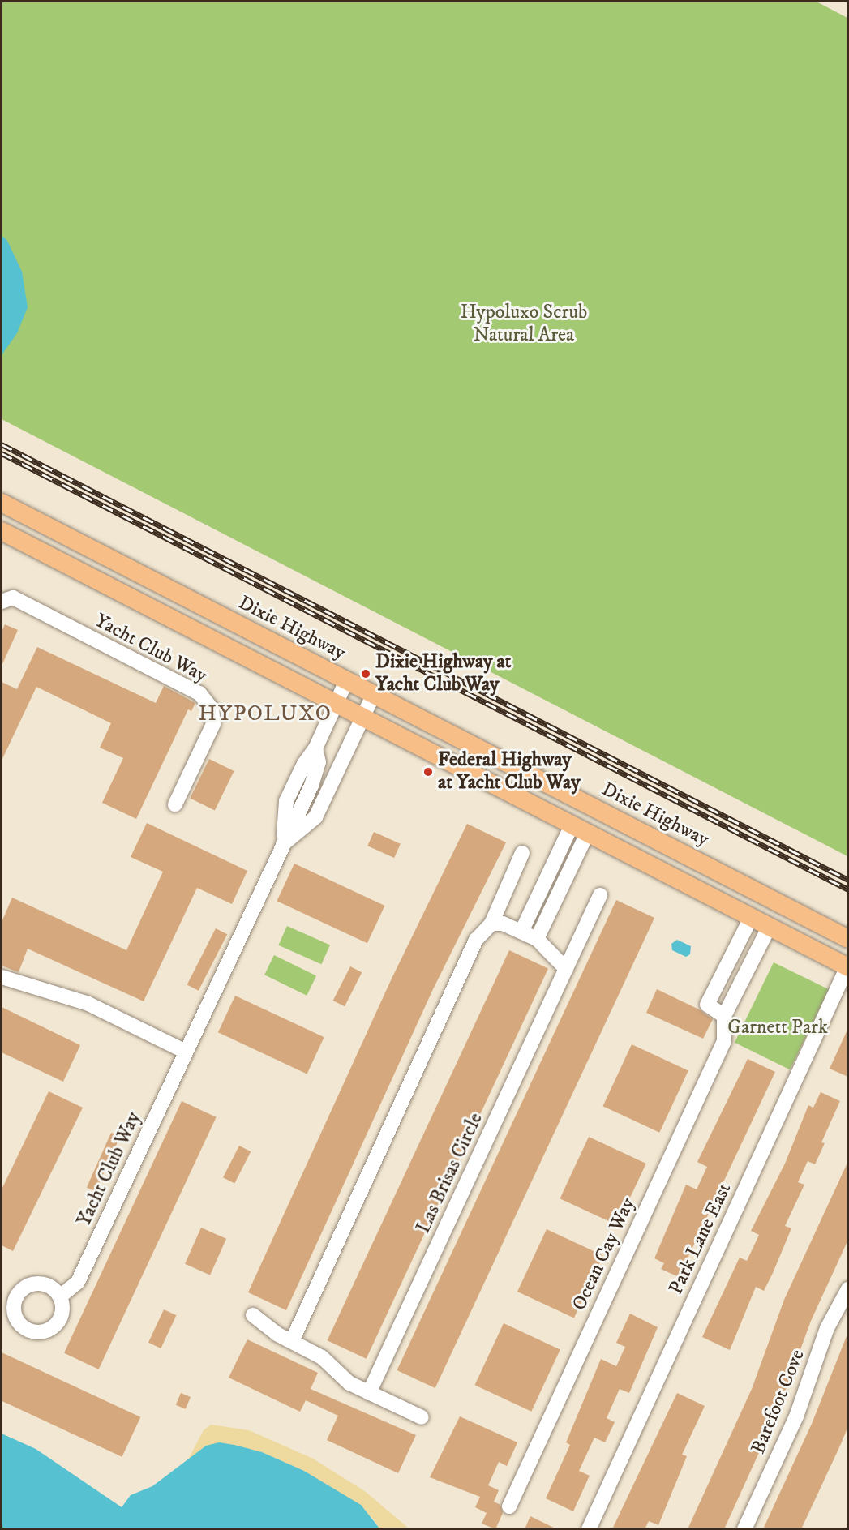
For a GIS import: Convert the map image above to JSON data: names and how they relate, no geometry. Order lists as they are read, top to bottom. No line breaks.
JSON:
{"streets":{"main road":["Dixie Highway"],"street":["Yacht Club Way","Las Brisas Circle","Park Lane East","Ocean Cay Way","Barefoot Cove"]},"crossings":[["Dixie Highway","Yacht Club Way"]],"districts":["HYPOLUXO"],"parks":["Hypoluxo Scrub Natural Area","Garnett Park"],"places":["Dixie Highway at Yacht Club Way","Federal Highway at Yacht Club Way"]}
